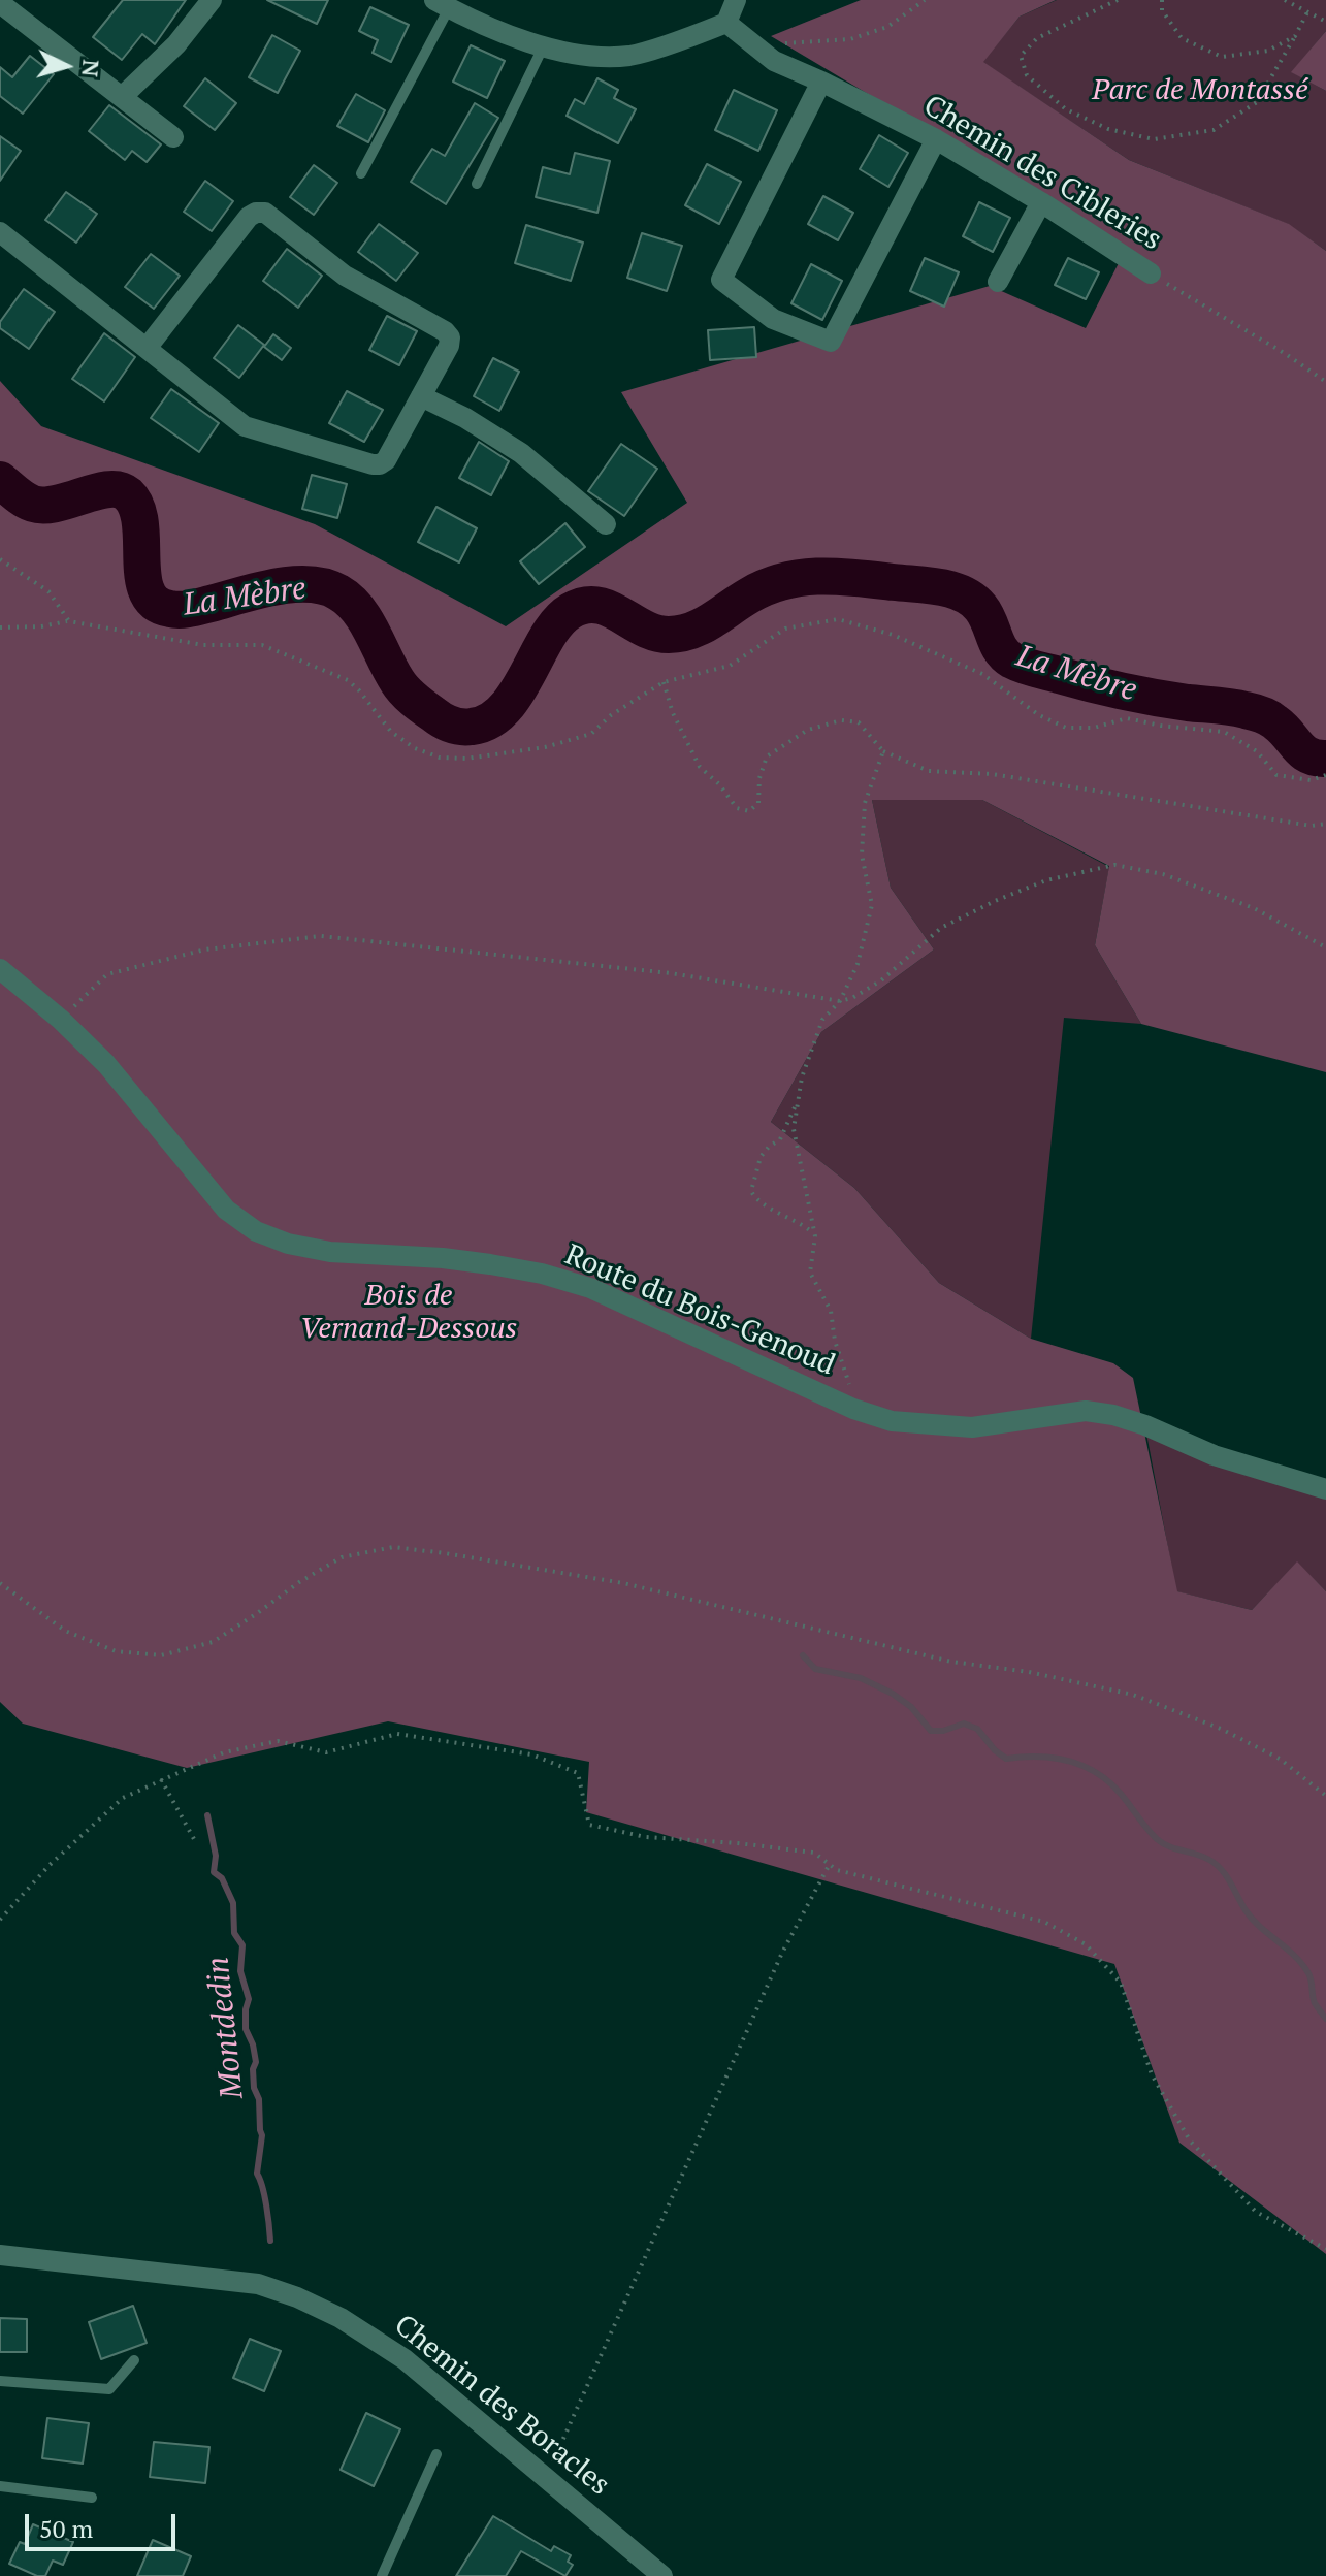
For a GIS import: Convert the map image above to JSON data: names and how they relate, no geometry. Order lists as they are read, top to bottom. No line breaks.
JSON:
{"streets":{"street":["Chemin des Cibleries","Route du Bois-Genoud","Chemin des Boracles"]},"water":["La Mèbre","Montdedin"],"parks":["Parc de Montassé","Bois de Vernand-Dessous"],"scale_bar":"50 m","north":"right"}
